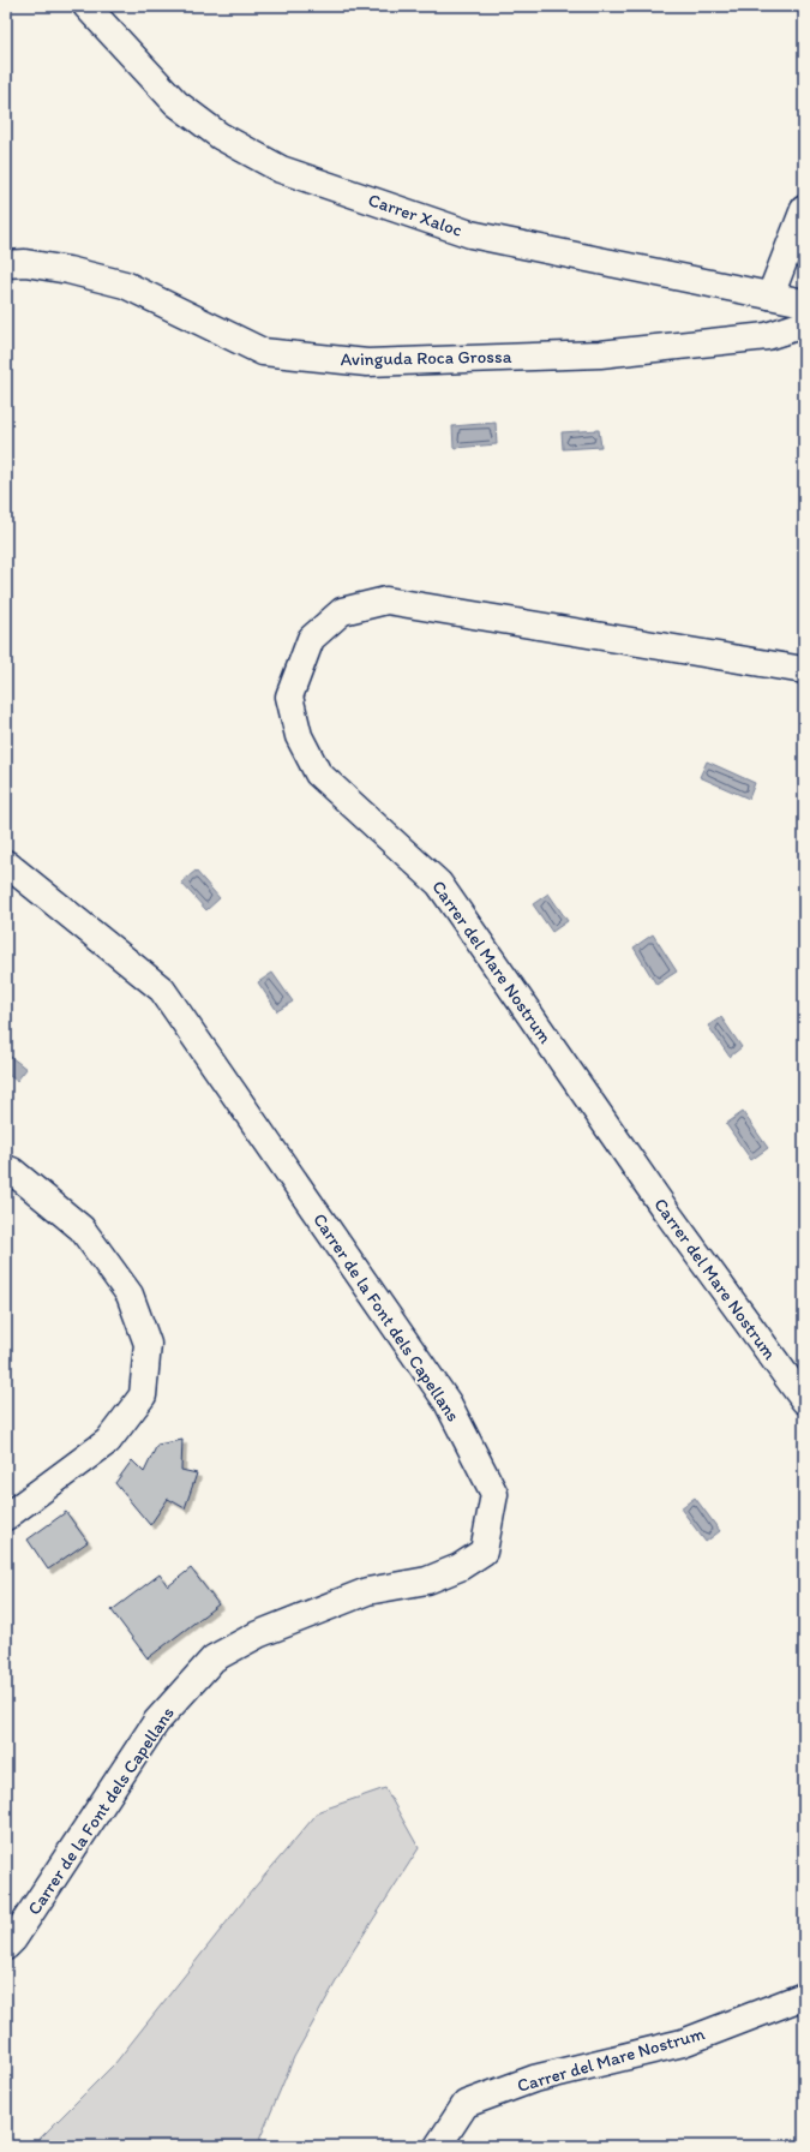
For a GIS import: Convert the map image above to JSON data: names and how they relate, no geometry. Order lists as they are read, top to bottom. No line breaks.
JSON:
{"streets":{"street":["Carrer Xaloc","Avinguda Roca Grossa","Carrer del Mare Nostrum","Carrer de la Font dels Capellans"]}}
